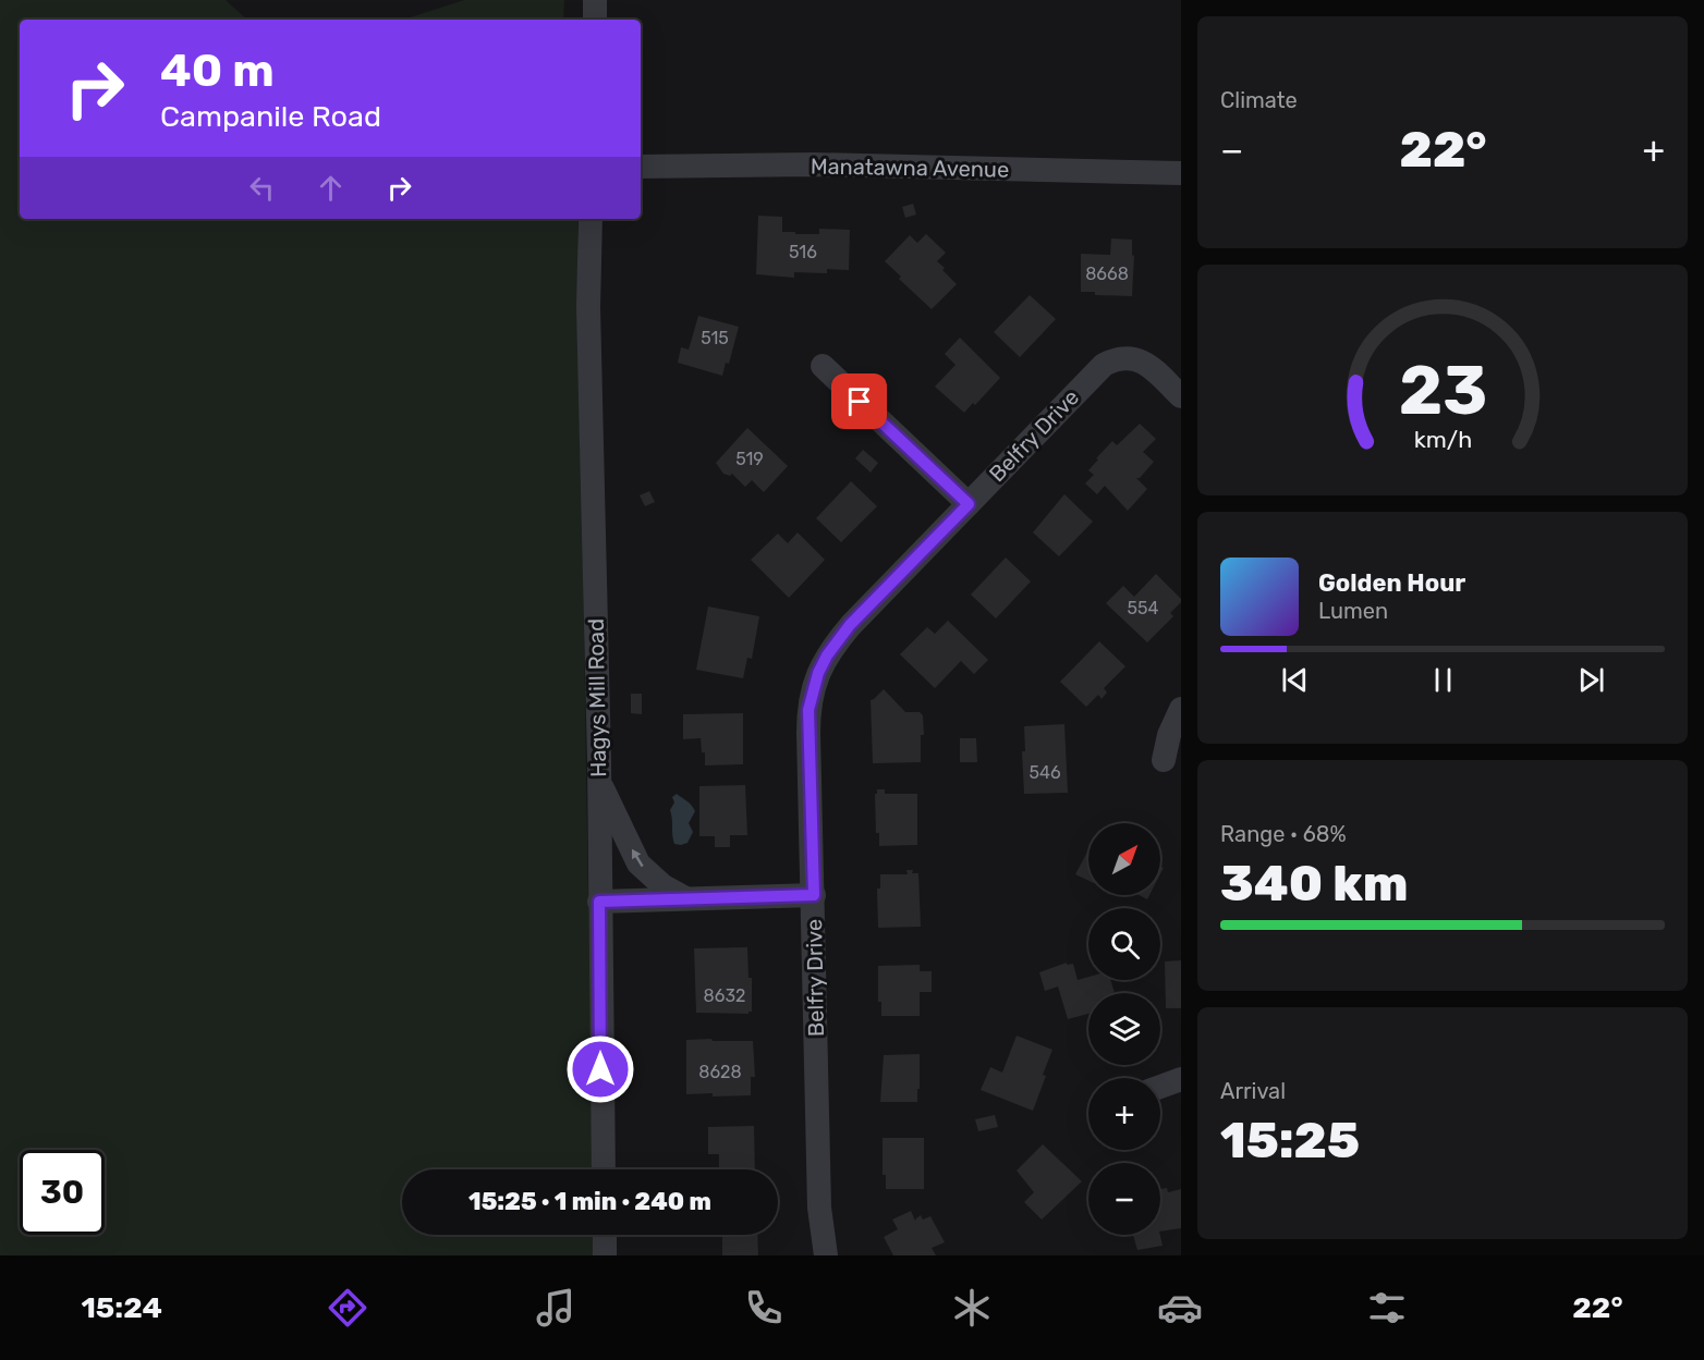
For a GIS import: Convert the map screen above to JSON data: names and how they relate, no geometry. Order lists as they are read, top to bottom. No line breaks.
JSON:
{"streets":{"street":["Manatawna Avenue","Belfry Drive","Hagys Mill Road"]},"house_numbers":["516","8668","515","519","554","546","8632","8628"],"north":"top right","page":{"tile":["Climate",["Range · 68%","340 km"],["Arrival","15:25"]],"turn":["40 m","Campanile Road"],"heat":["−","22°","+"],"song":["Golden Hour","Lumen"],"map_buttons":["+","−"],"limit":"30","trip":"15:25 · 1 min · 240 m","tabs":["15:24","22°"],"gauge":["23","km/h"]}}
